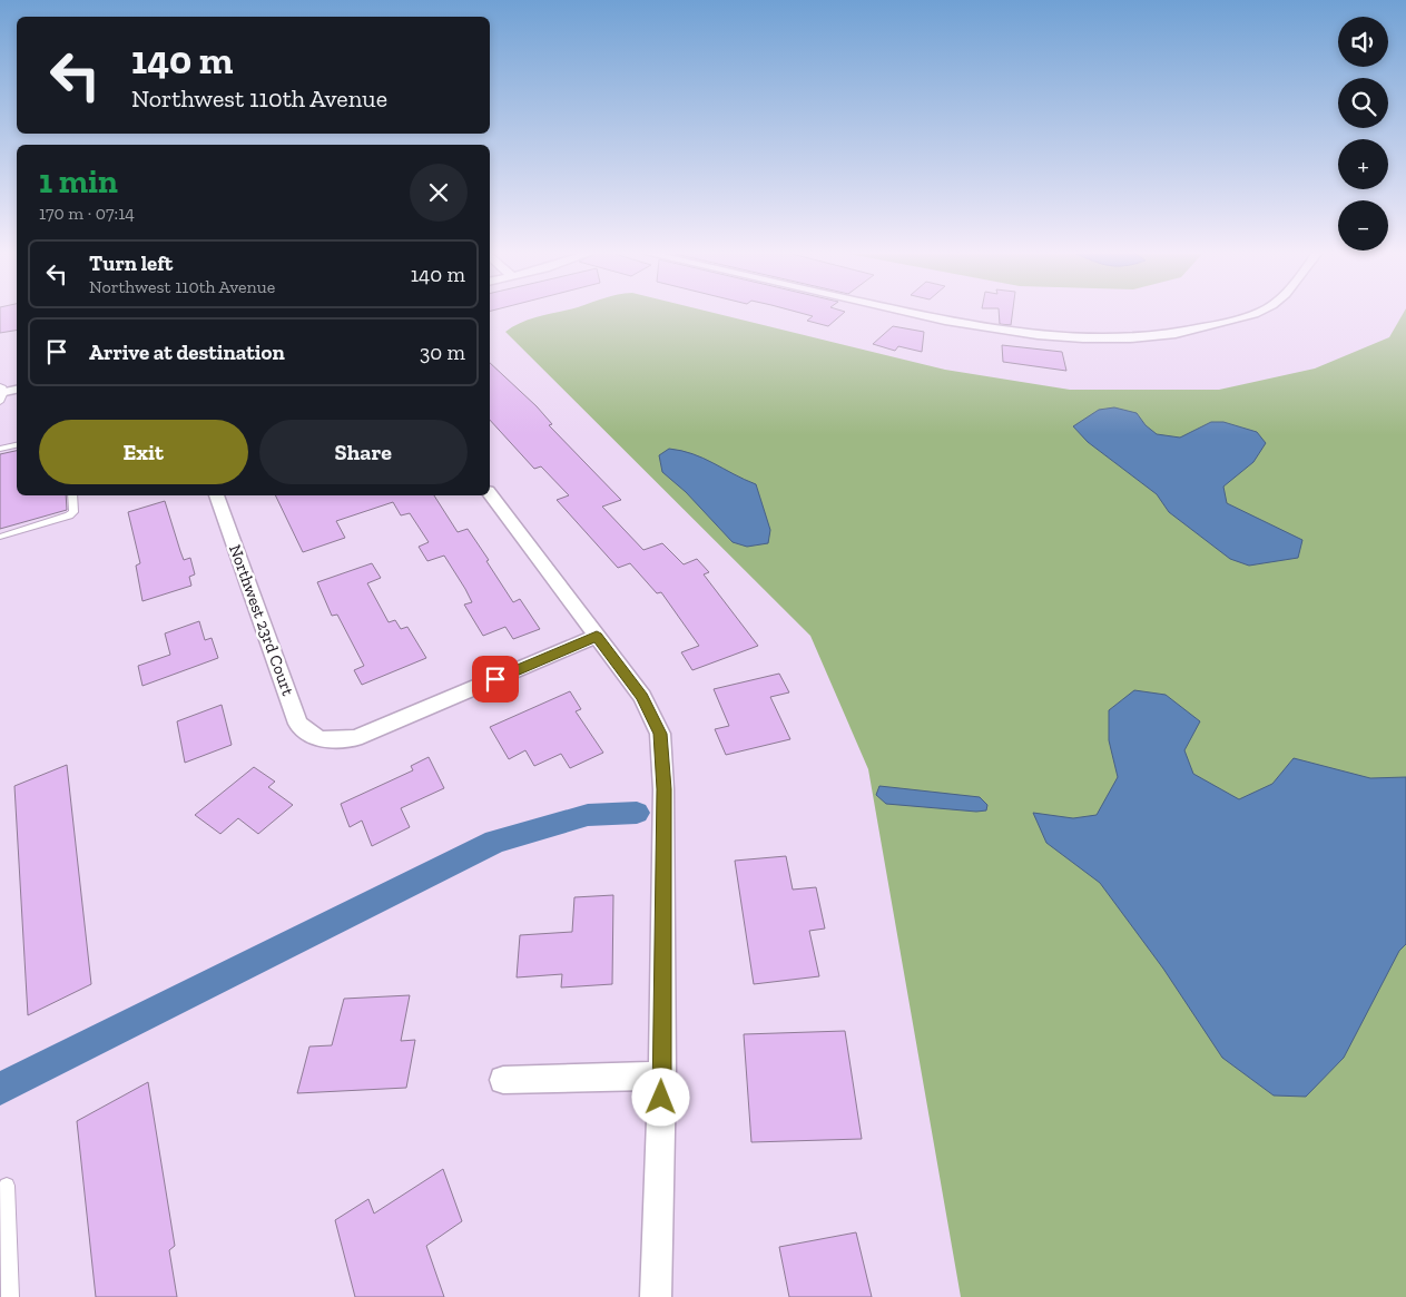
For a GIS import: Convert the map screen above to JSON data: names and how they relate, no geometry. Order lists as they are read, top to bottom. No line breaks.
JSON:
{"streets":{"street":["Northwest 23rd Court"]},"page":{"map_buttons":["+","−"],"turn":["140 m","Northwest 110th Avenue"],"heading":["1 min","170 m · 07:14"],"list":[{"name":"Turn left","note":"Northwest 110th Avenue","value":"140 m"},{"name":"Arrive at destination","value":"30 m"}],"buttons":["Exit","Share"]}}
